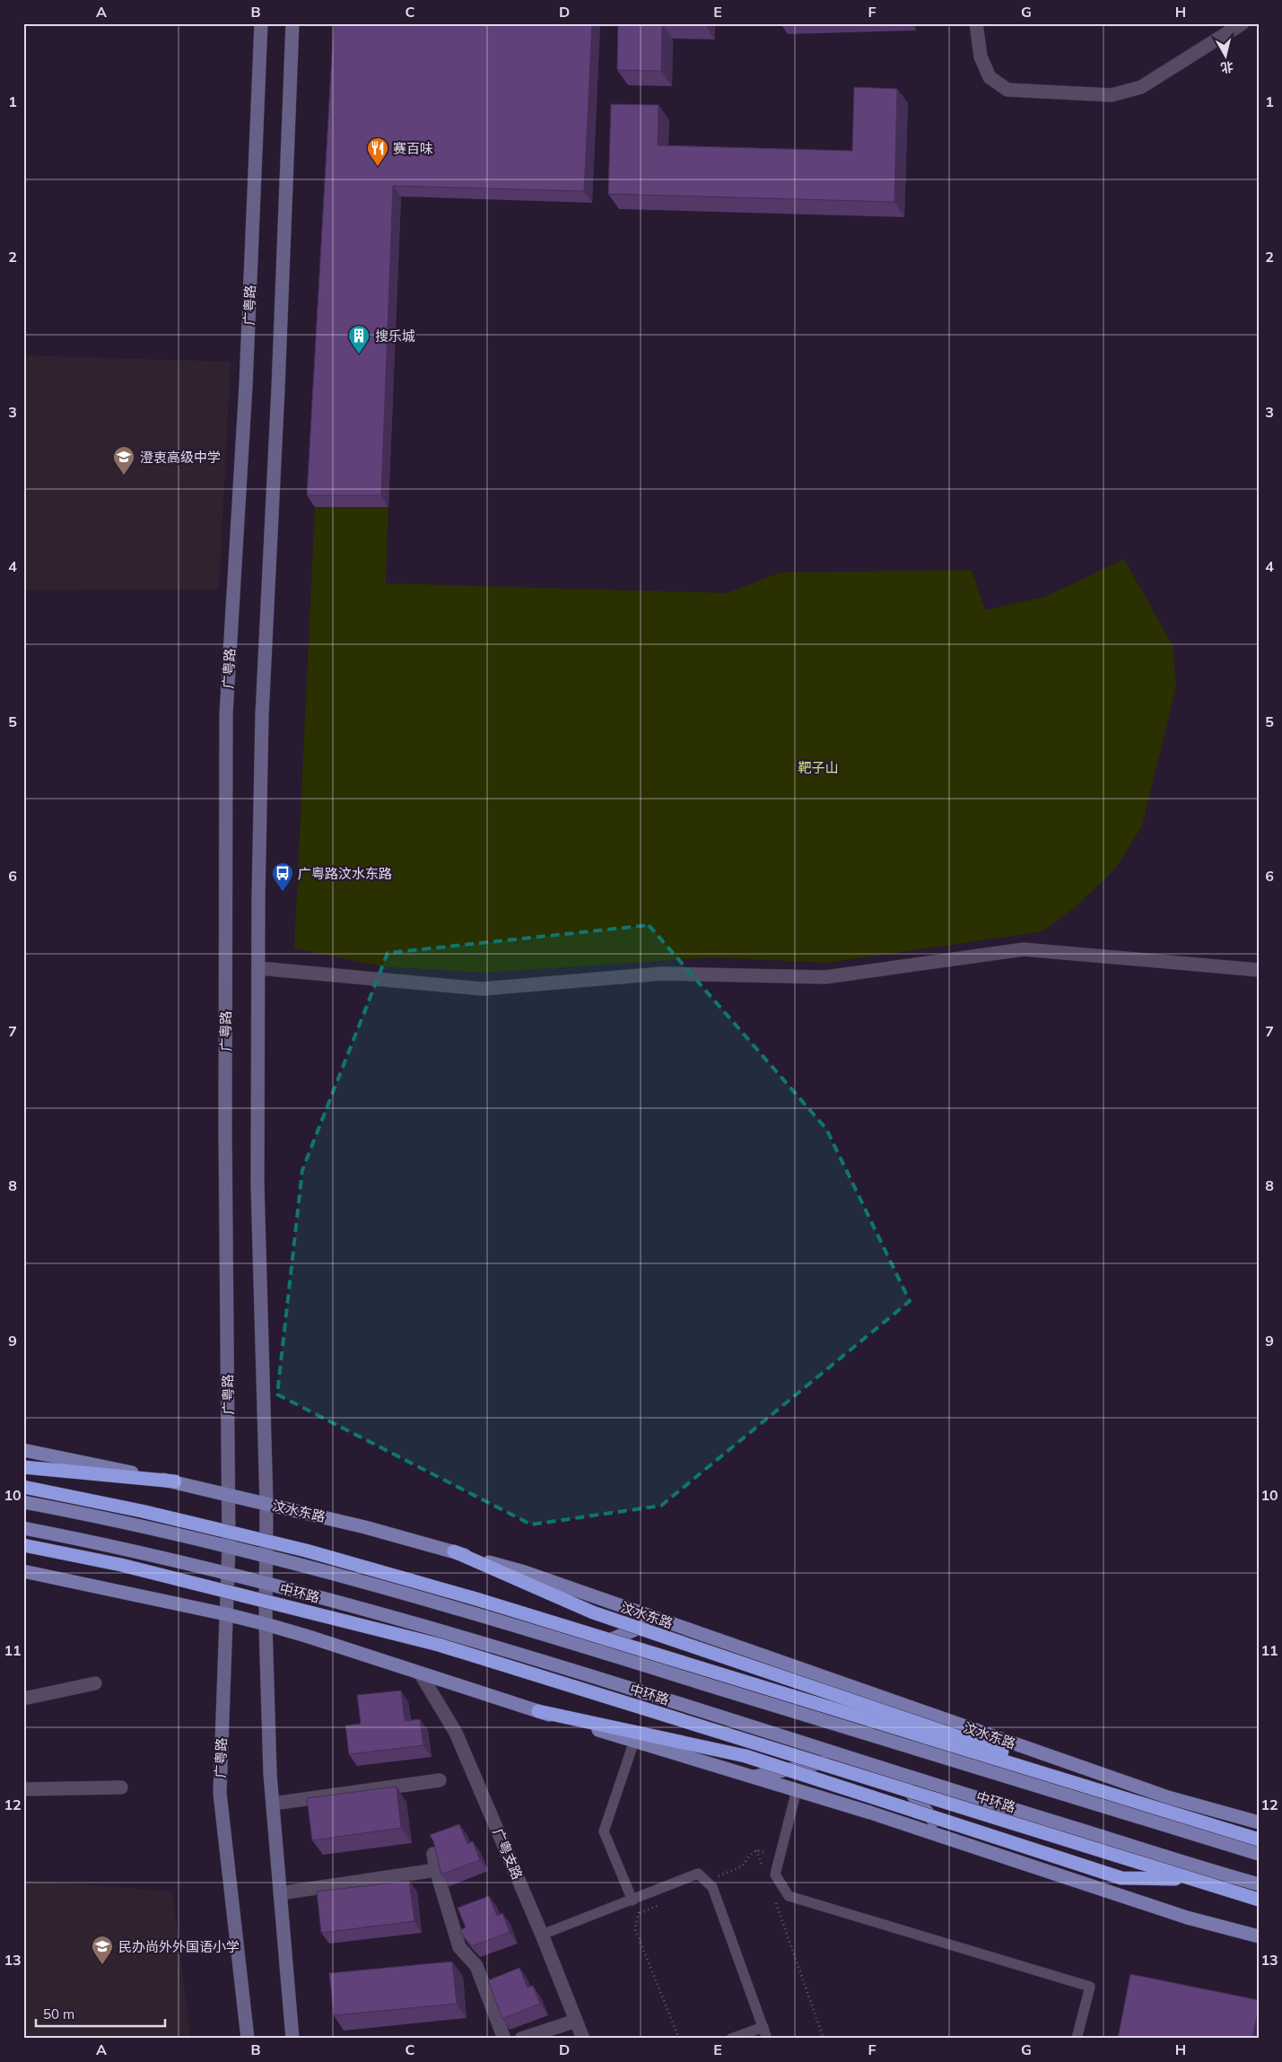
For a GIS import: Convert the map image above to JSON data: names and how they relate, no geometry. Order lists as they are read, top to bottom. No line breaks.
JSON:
{"streets":{"highway":["中环路"],"main road":["广粤路","汶水东路"],"street":["广粤支路"]},"crossings":[["广粤路","汶水东路"]],"parks":["靶子山"],"places":{"restaurant":["赛百味"],"building":["搜乐城"],"school or university":["澄衷高级中学","民办尚外外国语小学"],"bus stop":["广粤路汶水东路"]},"scale_bar":"50 m","north":"bottom","grid":{"columns":["A","B","C","D","E","F","G","H"],"rows":["1","2","3","4","5","6","7","8","9","10","11","12","13"]}}
